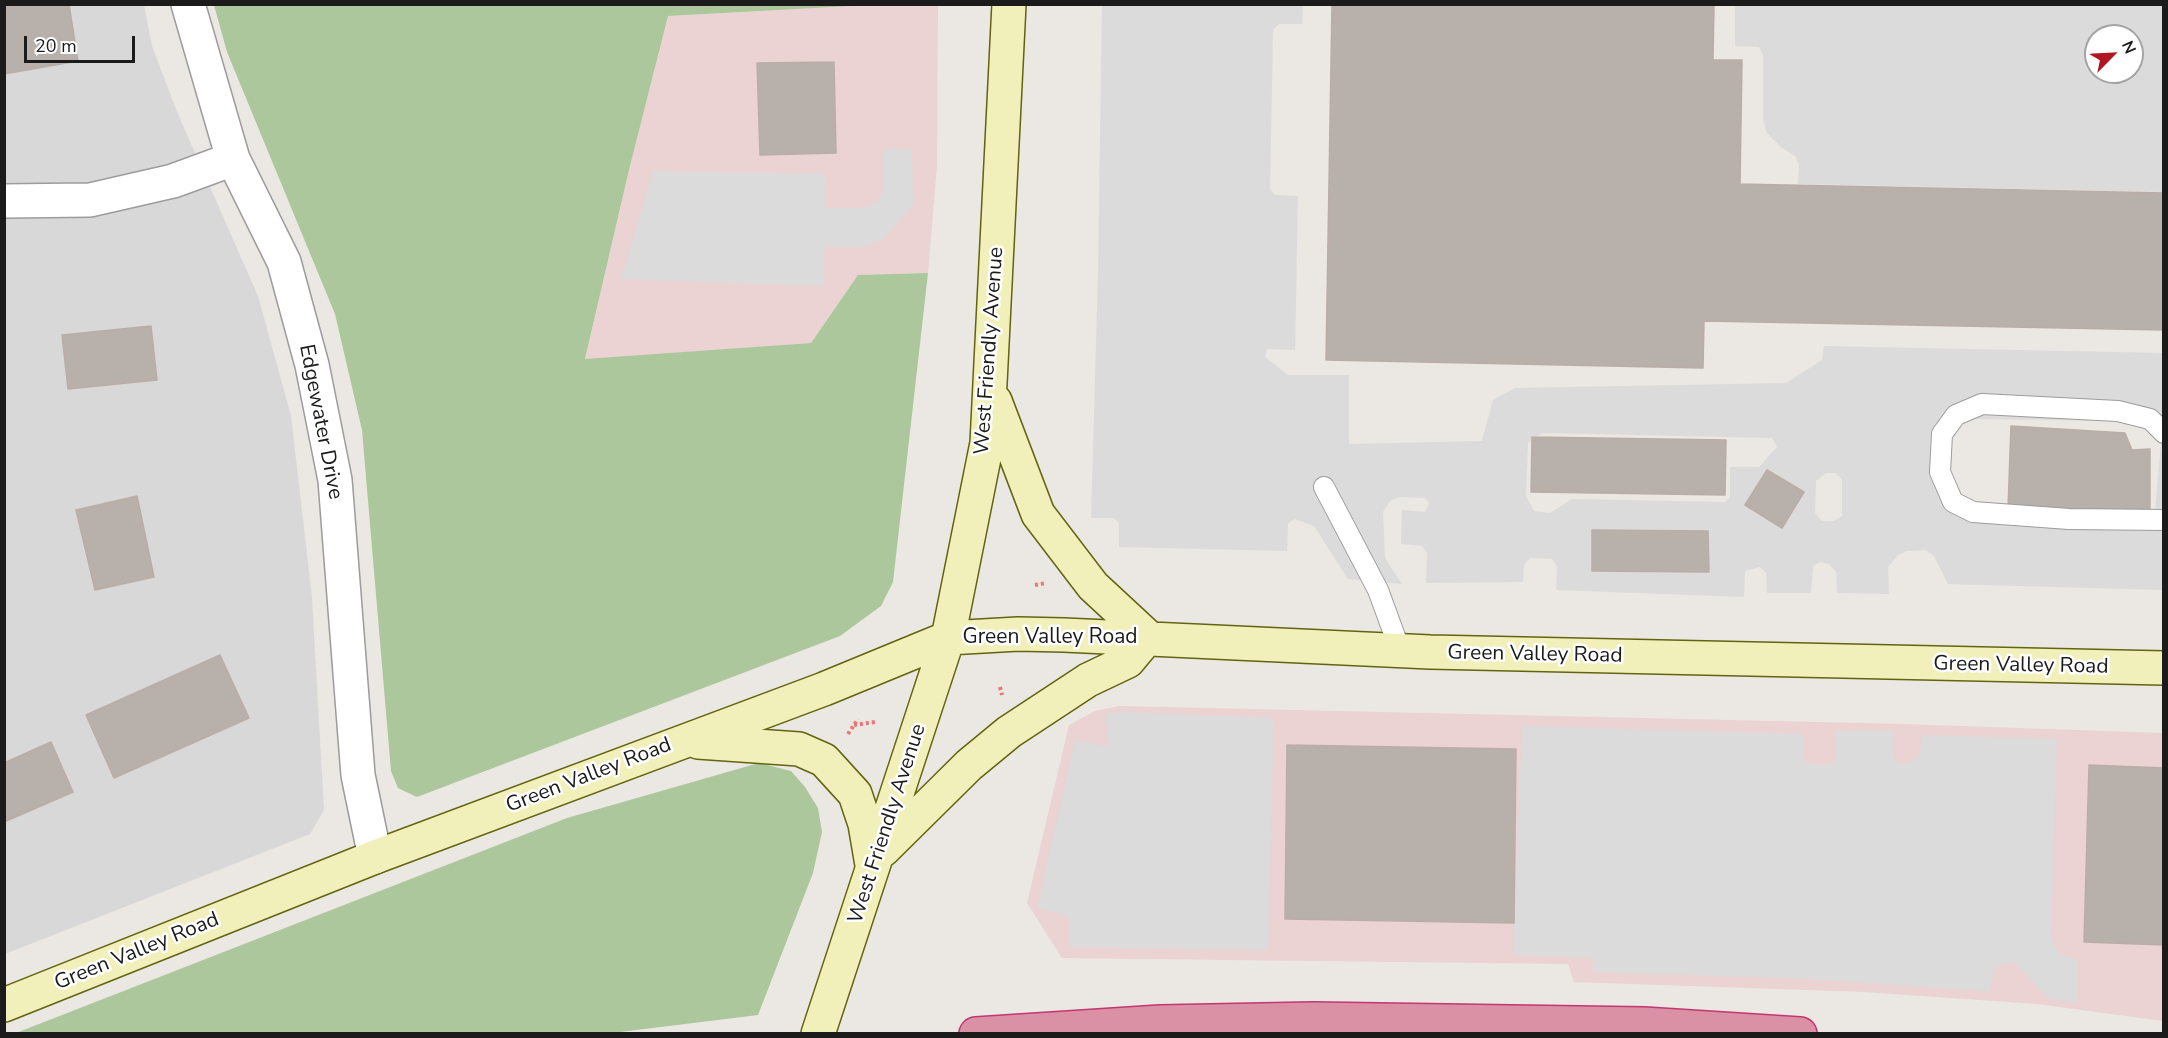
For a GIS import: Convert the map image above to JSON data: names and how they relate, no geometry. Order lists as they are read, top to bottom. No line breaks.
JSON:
{"streets":{"main road":["West Friendly Avenue","Green Valley Road"],"street":["Edgewater Drive"]},"crossings":[["West Friendly Avenue","Green Valley Road"],["Edgewater Drive","Green Valley Road"]],"scale_bar":"20 m","north":"top right"}
